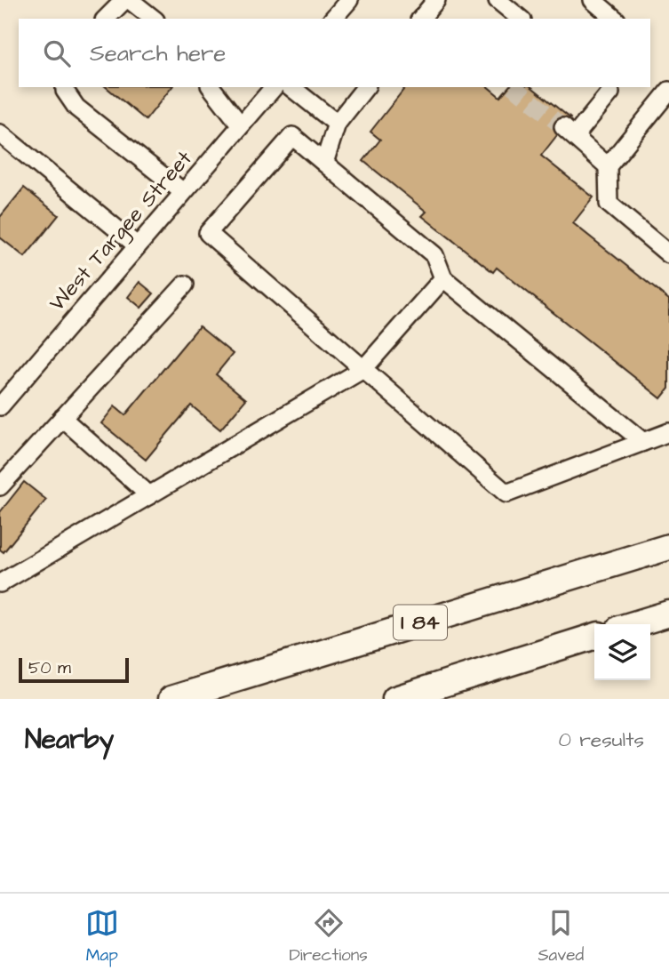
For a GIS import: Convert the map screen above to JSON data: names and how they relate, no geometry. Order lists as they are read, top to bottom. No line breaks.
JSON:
{"streets":{"highway":["I 84"],"street":["West Targee Street"]},"scale_bar":"50 m","page":{"search":"Search here","scale":"50 m","heading":["Nearby","0 results"],"nav":["Map","Directions","Saved"]}}
